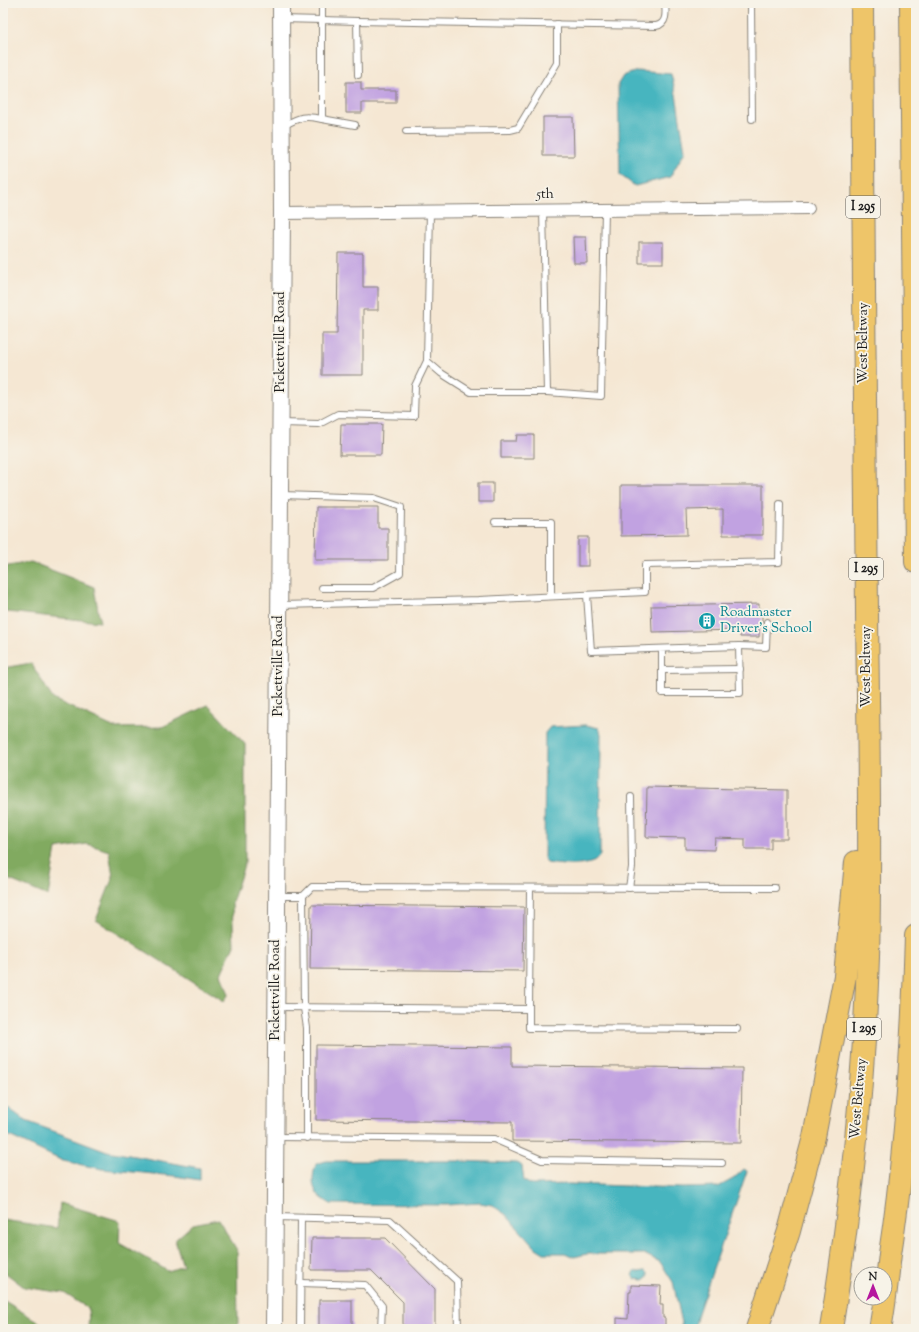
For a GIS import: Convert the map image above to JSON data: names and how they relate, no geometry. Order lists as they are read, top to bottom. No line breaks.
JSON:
{"streets":{"highway":["I 295","West Beltway"],"street":["5th","Pickettville Road"]},"crossings":[["5th","Pickettville Road"]],"places":{"building":["Roadmaster Driver's School"]},"north":"top"}
